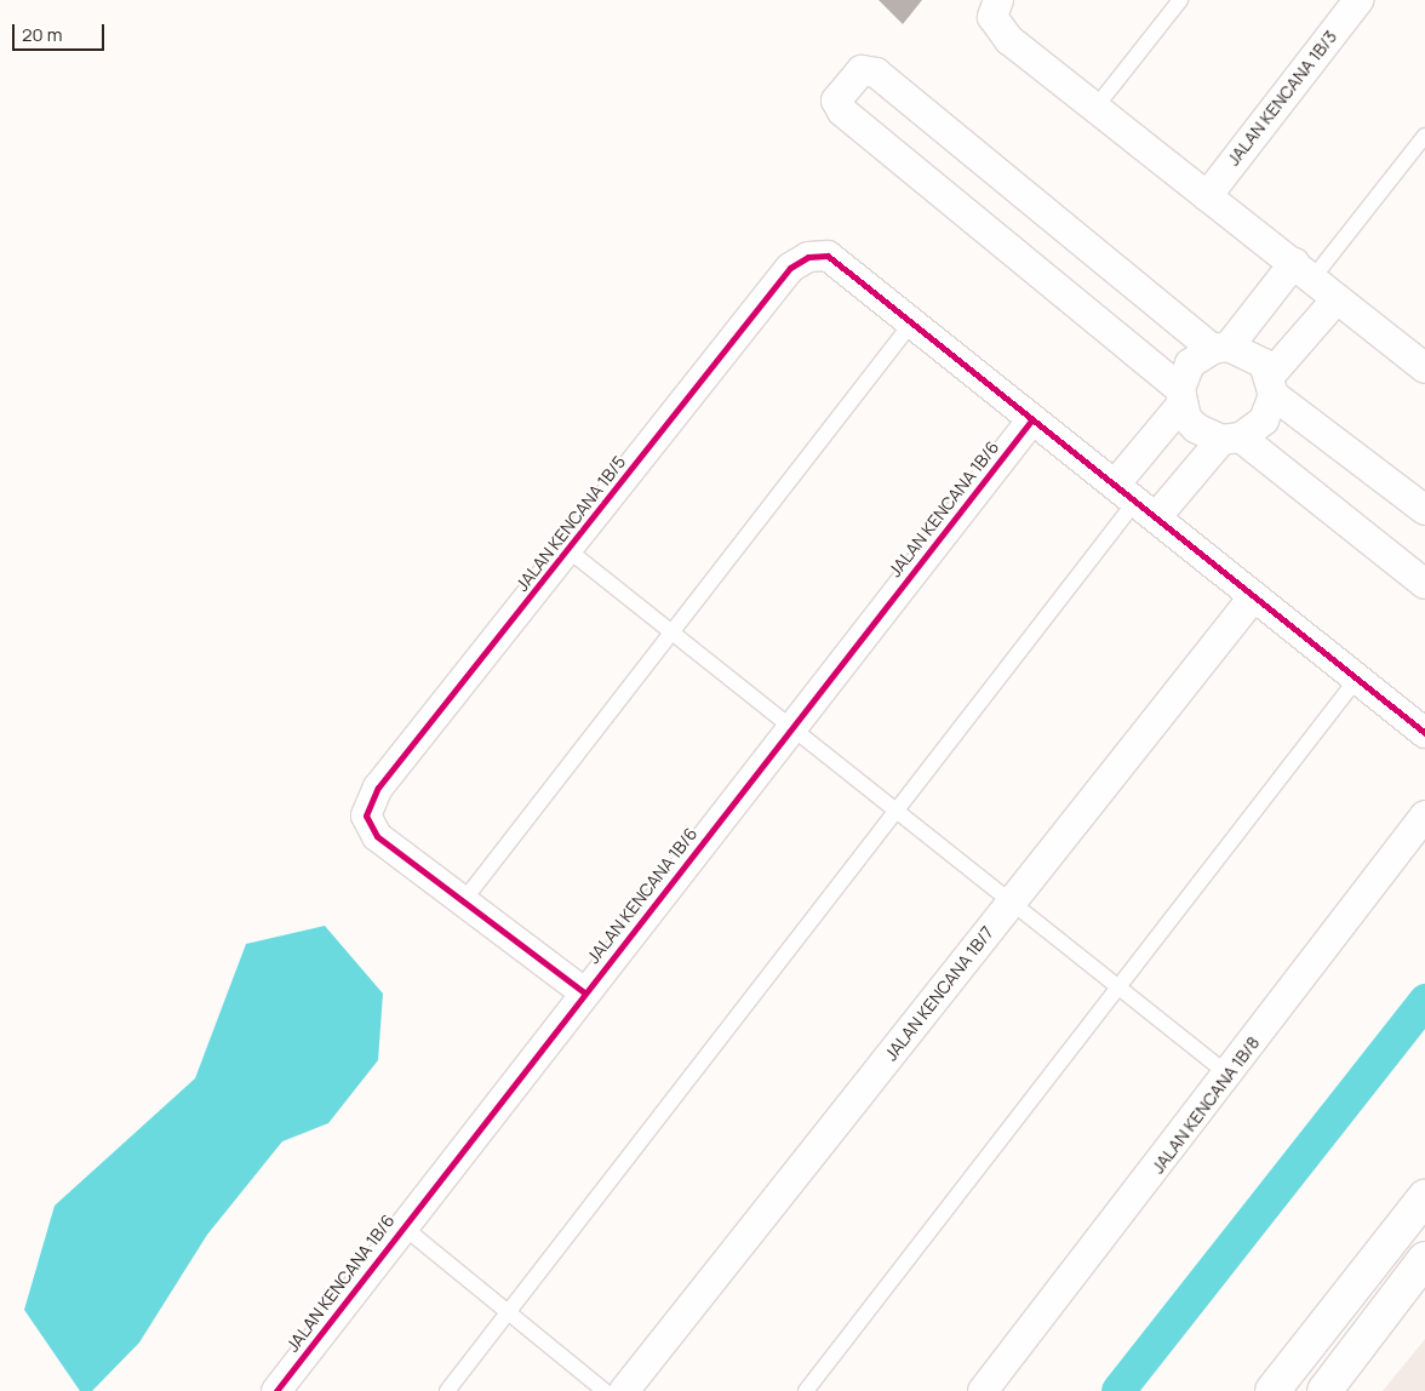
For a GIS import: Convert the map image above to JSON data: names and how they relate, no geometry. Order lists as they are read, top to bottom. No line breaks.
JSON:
{"streets":{"street":["JALAN KENCANA 1B/3","JALAN KENCANA 1B/6","JALAN KENCANA 1B/5","JALAN KENCANA 1B/7","JALAN KENCANA 1B/8"]},"scale_bar":"20 m"}
